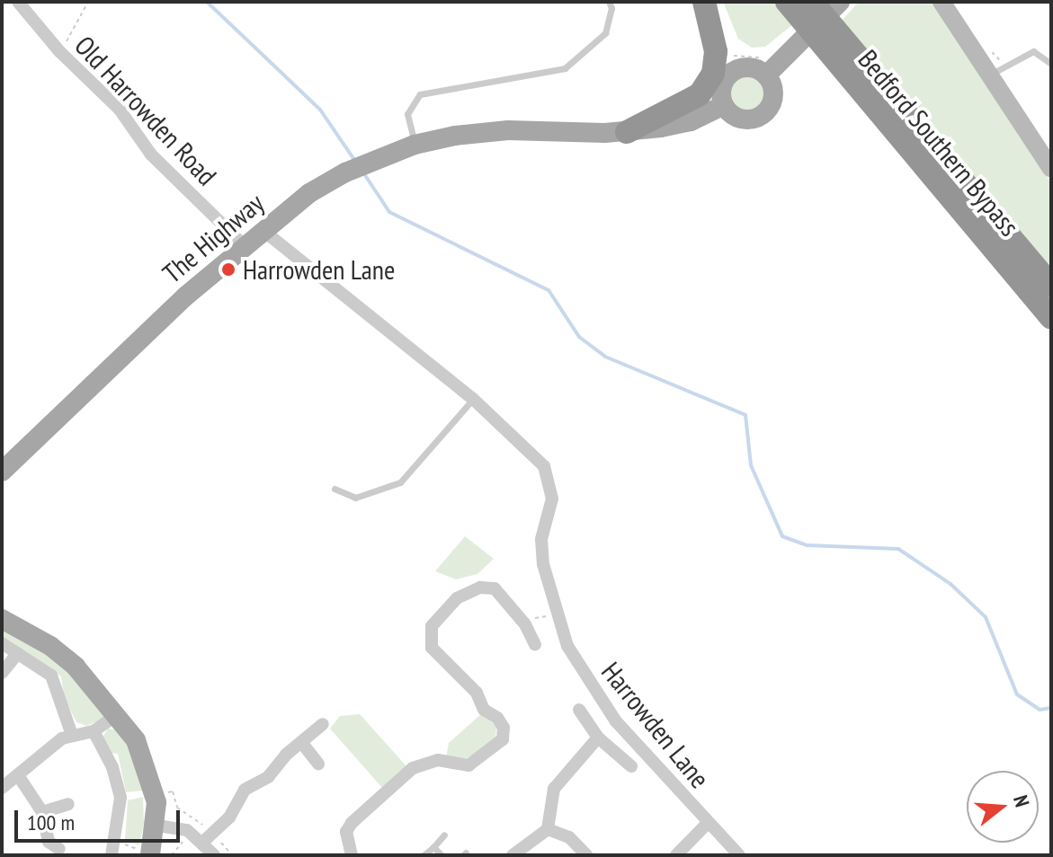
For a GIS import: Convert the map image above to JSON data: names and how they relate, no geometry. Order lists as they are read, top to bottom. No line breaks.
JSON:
{"streets":{"highway":["Bedford Southern Bypass"],"main road":["The Highway"],"street":["Old Harrowden Road","Harrowden Lane"]},"crossings":[["Old Harrowden Road","The Highway"],["The Highway","Harrowden Lane"]],"places":["Harrowden Lane"],"scale_bar":"100 m","north":"right"}
